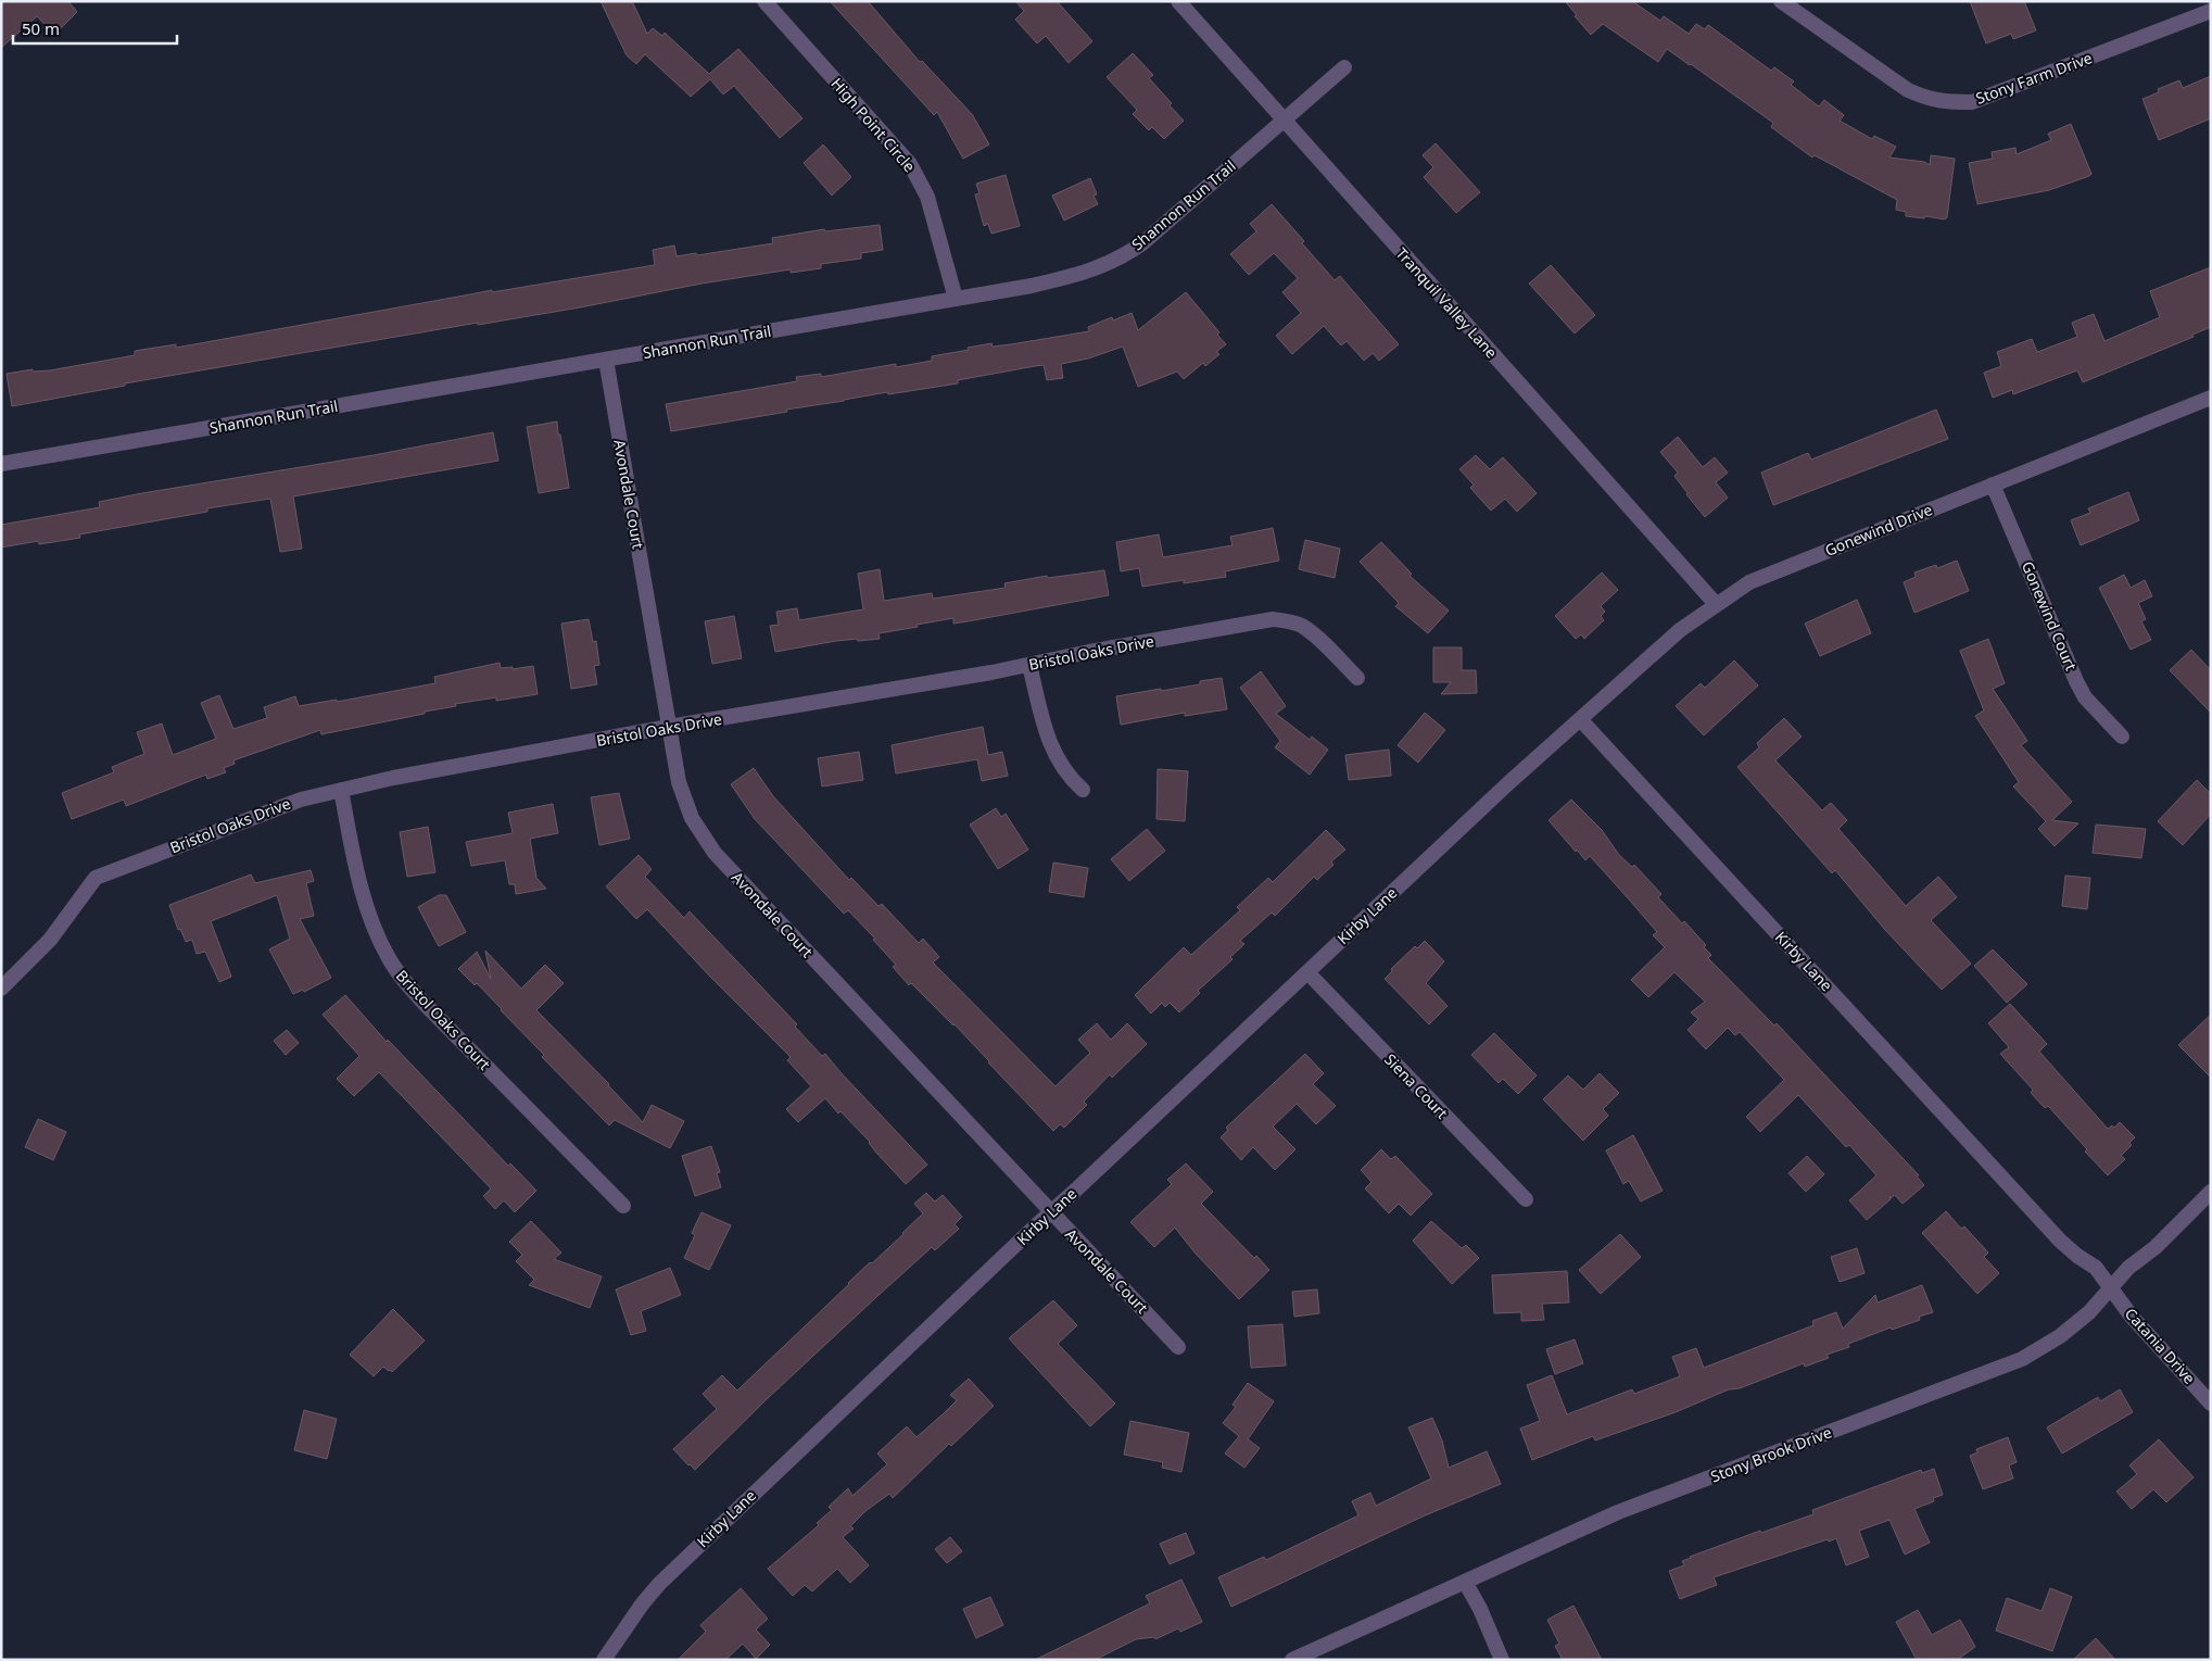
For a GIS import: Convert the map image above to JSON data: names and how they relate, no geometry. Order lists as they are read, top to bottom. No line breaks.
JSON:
{"streets":{"street":["Stony Farm Drive","High Point Circle","Shannon Run Trail","Tranquil Valley Lane","Avondale Court","Gonewind Drive","Gonewind Court","Bristol Oaks Drive","Kirby Lane","Bristol Oaks Court","Siena Court","Catania Drive","Stony Brook Drive"]},"crossings":[["High Point Circle","Shannon Run Trail"],["Shannon Run Trail","Tranquil Valley Lane"],["Shannon Run Trail","Avondale Court"],["Tranquil Valley Lane","Gonewind Drive"],["Avondale Court","Bristol Oaks Drive"],["Avondale Court","Kirby Lane"],["Gonewind Drive","Gonewind Court"],["Gonewind Drive","Kirby Lane"],["Bristol Oaks Drive","Bristol Oaks Court"],["Kirby Lane","Siena Court"],["Kirby Lane","Catania Drive"],["Kirby Lane","Stony Brook Drive"],["Catania Drive","Stony Brook Drive"]],"scale_bar":"50 m"}
